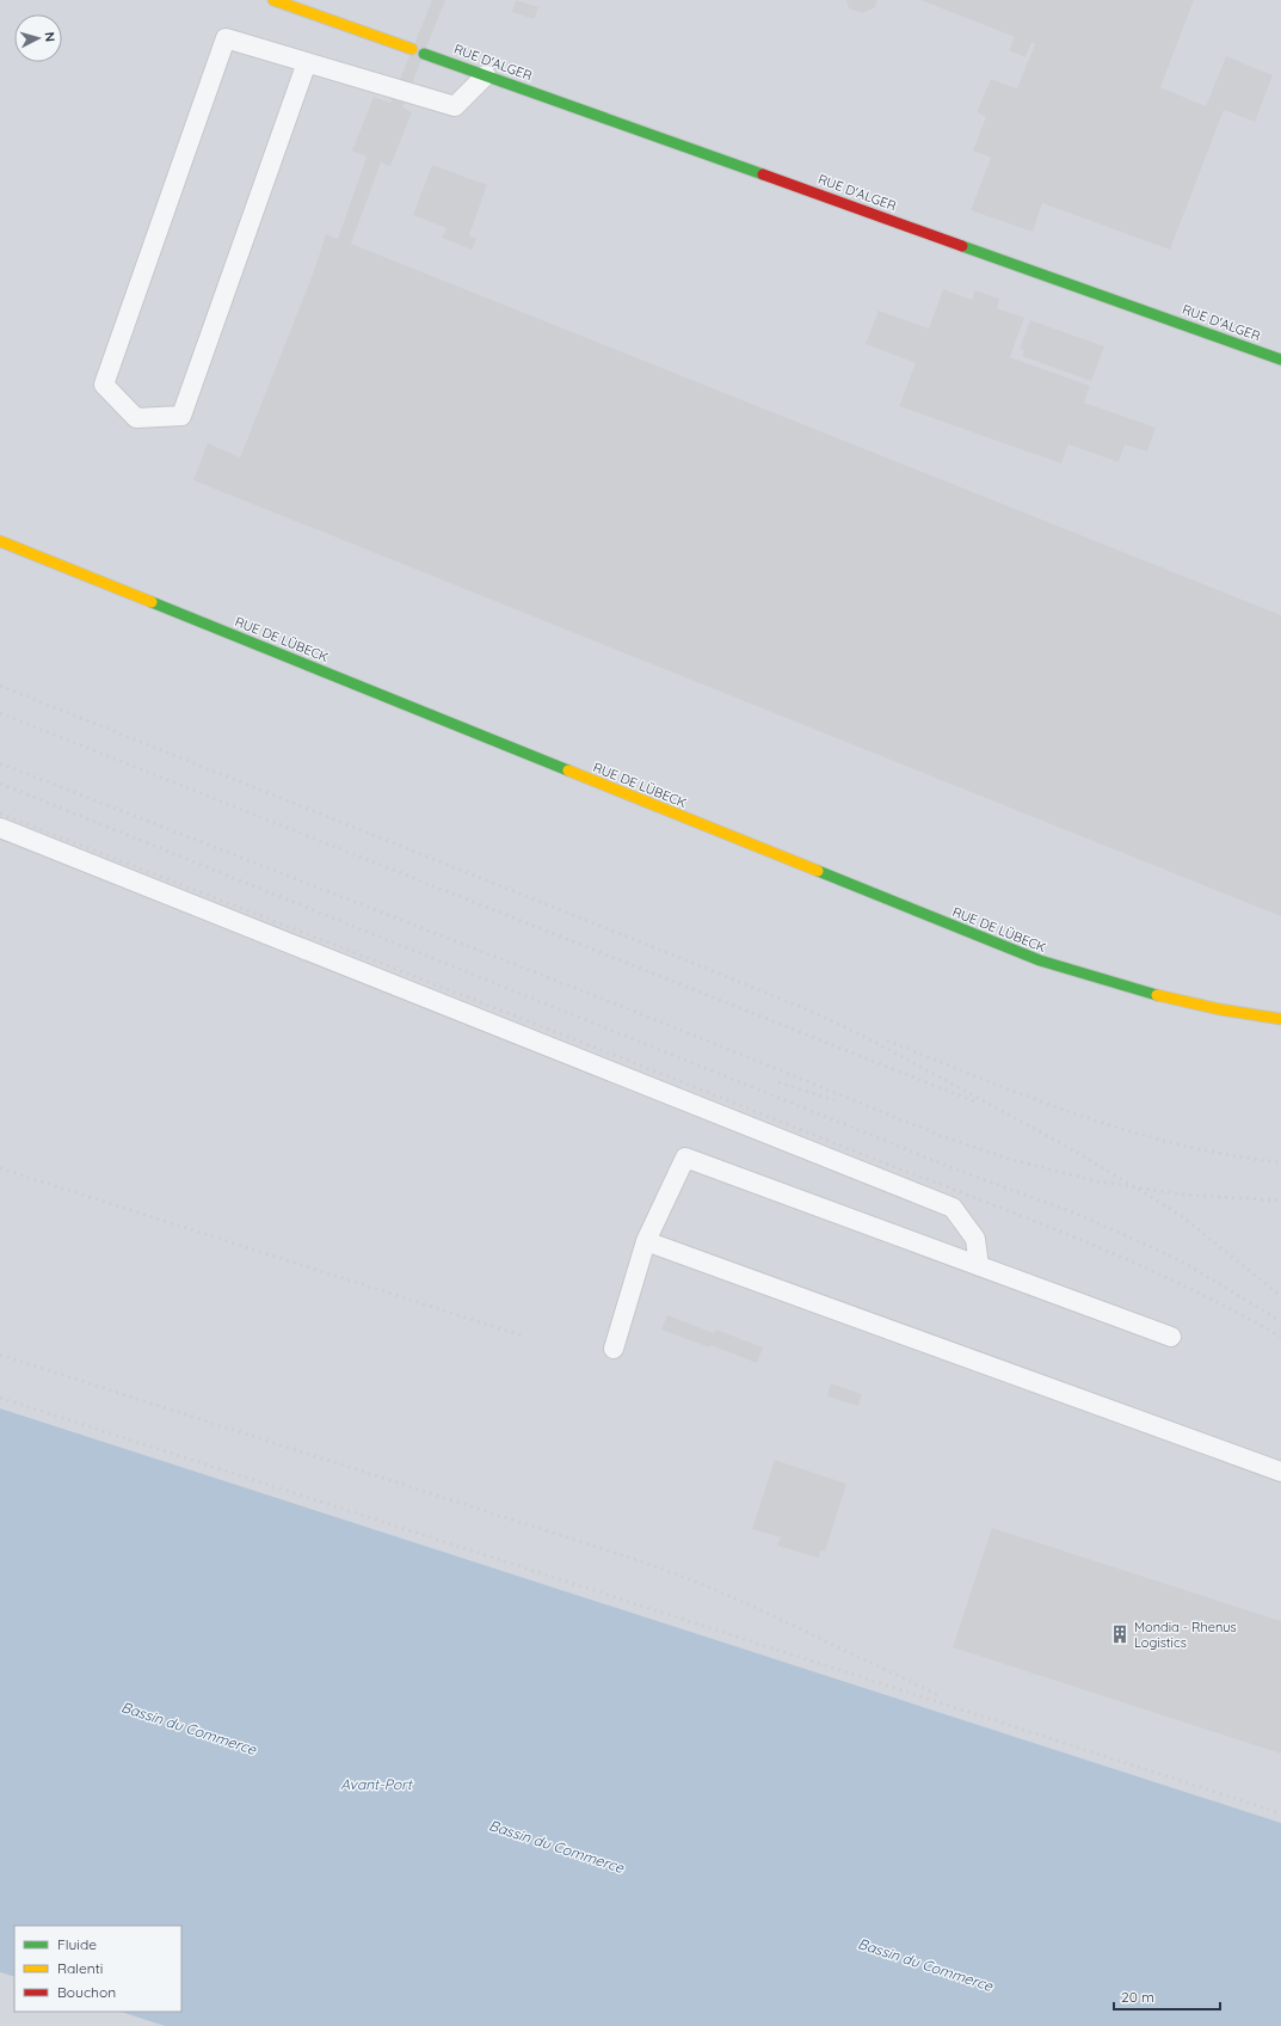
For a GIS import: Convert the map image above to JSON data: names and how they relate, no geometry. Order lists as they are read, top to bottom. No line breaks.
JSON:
{"streets":{"main road":["RUE D'ALGER","RUE DE LÜBECK"]},"water":["Bassin du Commerce","Avant-Port"],"places":{"building":["Mondia - Rhenus Logistics"]},"legend":["Fluide","Ralenti","Bouchon"],"scale_bar":"20 m","north":"right"}
